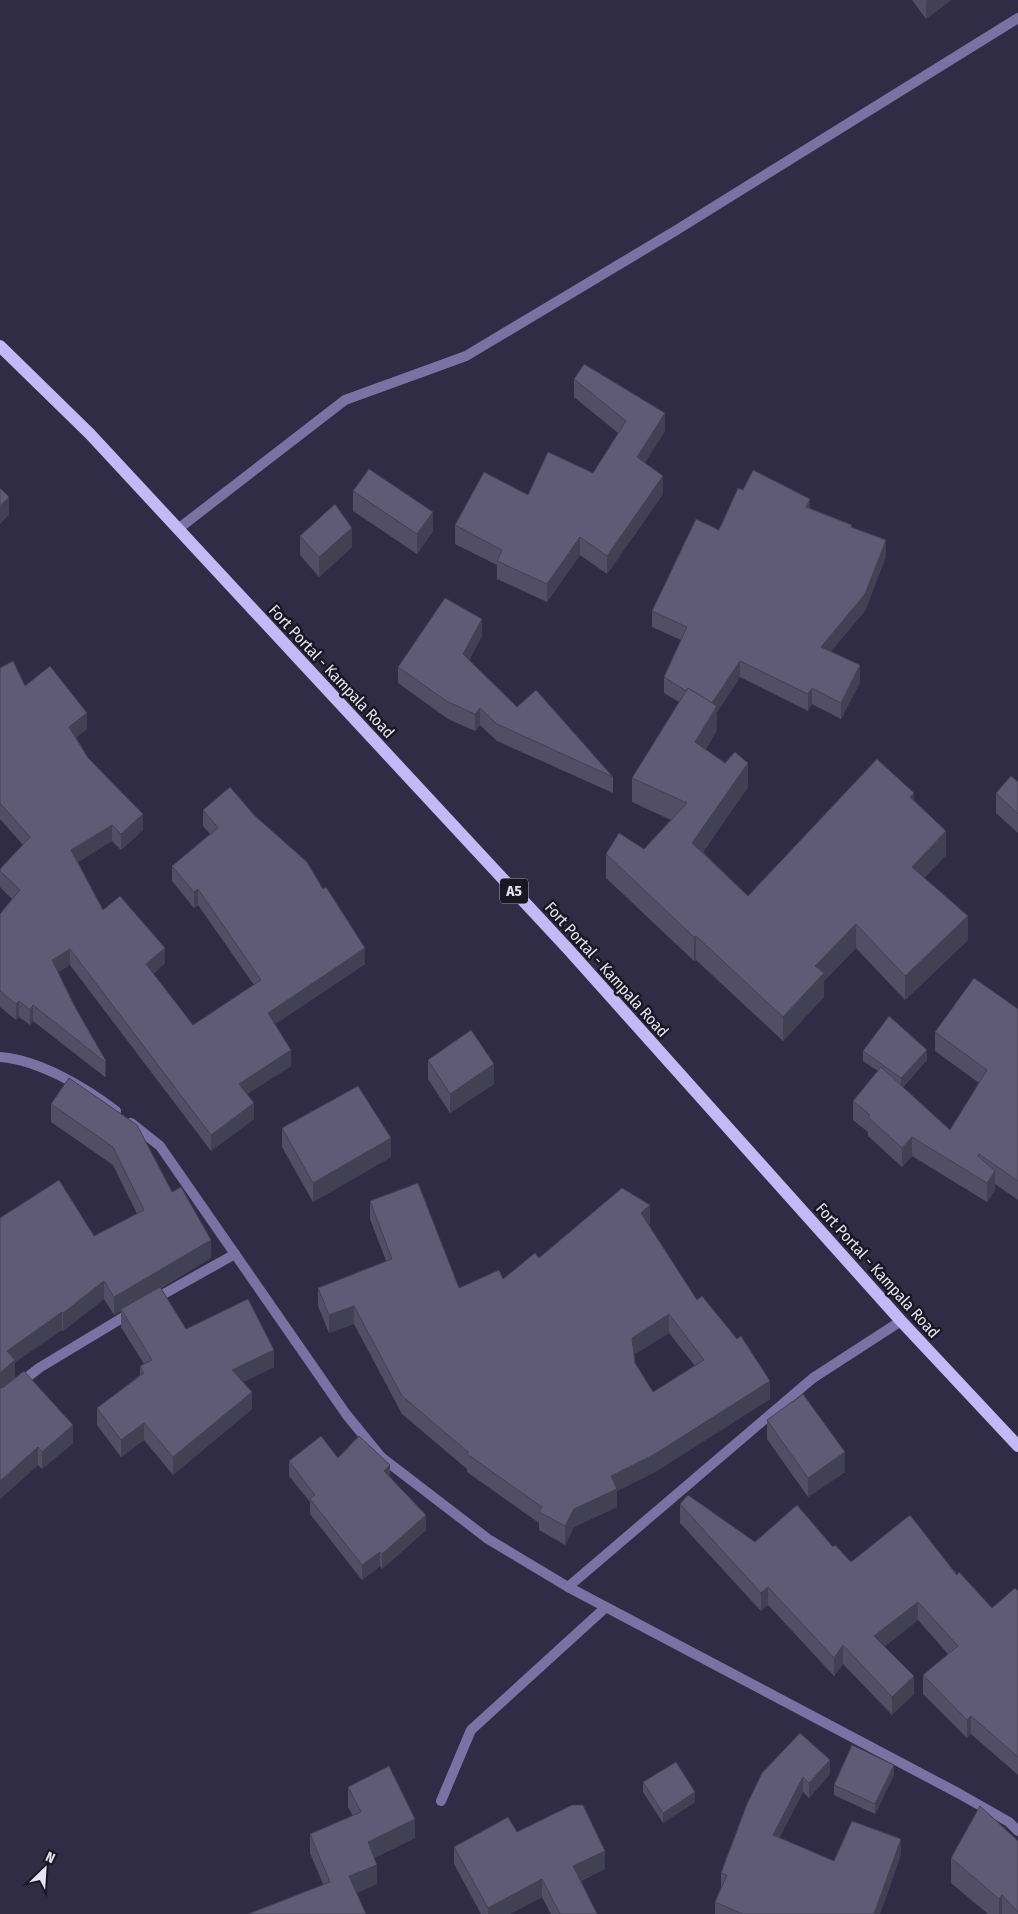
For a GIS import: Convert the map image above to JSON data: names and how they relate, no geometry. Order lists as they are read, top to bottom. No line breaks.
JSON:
{"streets":{"main road":["Fort Portal - Kampala Road","A5"]},"north":"top right"}
